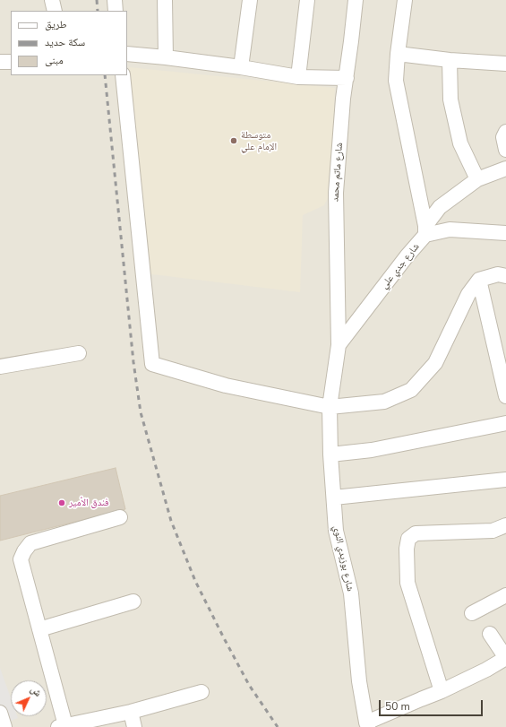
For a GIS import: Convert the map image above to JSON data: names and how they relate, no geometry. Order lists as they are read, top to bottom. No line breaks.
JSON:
{"streets":{"street":["شارع ماتم محمد","شارع جدي علي","شارع بوزيدي النوي"]},"crossings":[["شارع ماتم محمد","شارع جدي علي"],["شارع ماتم محمد","شارع بوزيدي النوي"],["شارع جدي علي","شارع بوزيدي النوي"]],"places":["متوسطة الإمام علي","فندق الأمير"],"legend":["طريق","سكة حديد","مبنى"],"scale_bar":"50 m","north":"top right"}
